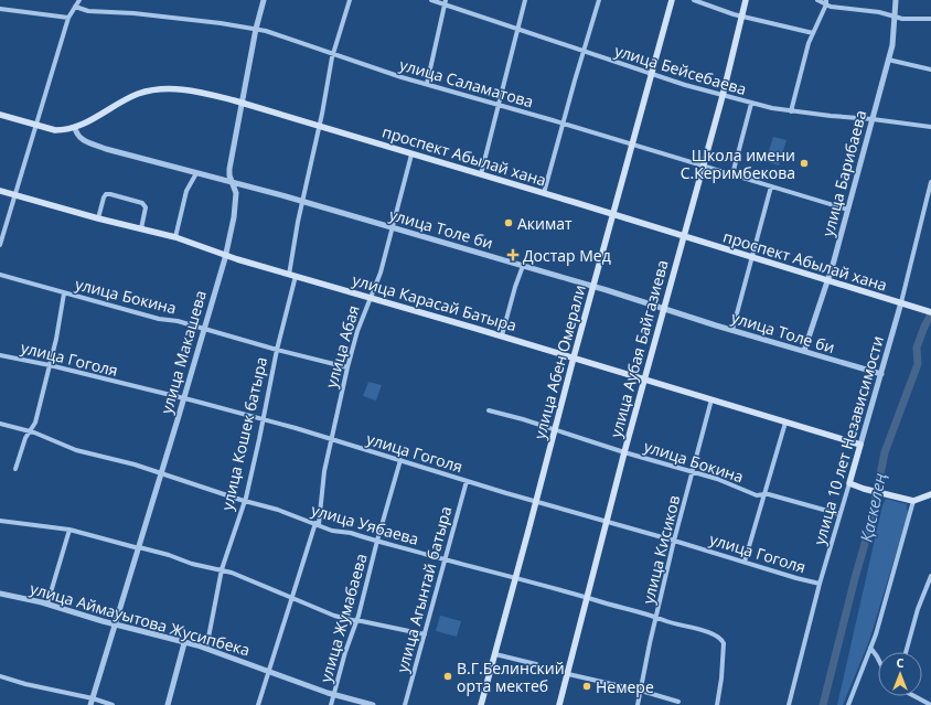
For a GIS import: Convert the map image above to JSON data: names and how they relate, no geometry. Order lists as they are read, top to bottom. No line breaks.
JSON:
{"streets":{"main road":["проспект Абылай хана","улица Карасай Батыра","улица Аубая Байгазиева","улица Абен Омерали","улица 10 лет Независимости"],"street":["улица Бейсебаева","улица Саламатова","улица Барибаева","улица Толе би","улица Бокина","улица Абая","улица Макашева","улица Гоголя","улица Кошек батыра","улица Уябаева","улица Кисиков","улица Агынтай батыра","улица Жумабаева","улица Аймауытова Жусипбека"]},"crossings":[["улица Бейсебаева","улица Барибаева"],["улица Бейсебаева","улица Аубая Байгазиева"],["улица Бейсебаева","улица Абен Омерали"],["улица Саламатова","улица Барибаева"],["улица Саламатова","улица Аубая Байгазиева"],["улица Саламатова","улица Макашева"],["улица Саламатова","улица Абен Омерали"],["улица Саламатова","улица Кошек батыра"],["проспект Абылай хана","улица Барибаева"],["проспект Абылай хана","улица Толе би"],["проспект Абылай хана","улица Абая"],["проспект Абылай хана","улица Аубая Байгазиева"],["проспект Абылай хана","улица Макашева"],["проспект Абылай хана","улица Абен Омерали"],["проспект Абылай хана","улица Кошек батыра"],["проспект Абылай хана","улица 10 лет Независимости"],["улица Барибаева","улица Толе би"],["улица Толе би","улица Абая"],["улица Толе би","улица Аубая Байгазиева"],["улица Толе би","улица Макашева"],["улица Толе би","улица Абен Омерали"],["улица Толе би","улица Кошек батыра"],["улица Толе би","улица 10 лет Независимости"],["улица Бокина","улица Абая"],["улица Бокина","улица Аубая Байгазиева"],["улица Бокина","улица Макашева"],["улица Бокина","улица Абен Омерали"],["улица Бокина","улица Кошек батыра"],["улица Бокина","улица 10 лет Независимости"],["улица Бокина","улица Кисиков"],["улица Карасай Батыра","улица Абая"],["улица Карасай Батыра","улица Аубая Байгазиева"],["улица Карасай Батыра","улица Макашева"],["улица Карасай Батыра","улица Абен Омерали"],["улица Карасай Батыра","улица Кошек батыра"],["улица Карасай Батыра","улица 10 лет Независимости"],["улица Карасай Батыра","улица Кисиков"],["улица Абая","улица Гоголя"],["улица Абая","улица Уябаева"],["улица Абая","улица Аймауытова Жусипбека"],["улица Аубая Байгазиева","улица Гоголя"],["улица Аубая Байгазиева","улица Уябаева"],["улица Макашева","улица Гоголя"],["улица Макашева","улица Уябаева"],["улица Макашева","улица Аймауытова Жусипбека"],["улица Гоголя","улица Абен Омерали"],["улица Гоголя","улица Кошек батыра"],["улица Гоголя","улица 10 лет Независимости"],["улица Гоголя","улица Кисиков"],["улица Гоголя","улица Агынтай батыра"],["улица Гоголя","улица Жумабаева"],["улица Абен Омерали","улица Уябаева"],["улица Кошек батыра","улица Уябаева"],["улица Кошек батыра","улица Аймауытова Жусипбека"],["улица Уябаева","улица Кисиков"],["улица Уябаева","улица Агынтай батыра"],["улица Уябаева","улица Жумабаева"],["улица Жумабаева","улица Аймауытова Жусипбека"]],"water":["Қаскелең"],"places":{"other":["Школа имени С.Керимбекова","Акимат","В.Г.Белинский орта мектеб","Немере"],"health":["Достар Мед"]},"north":"top"}
